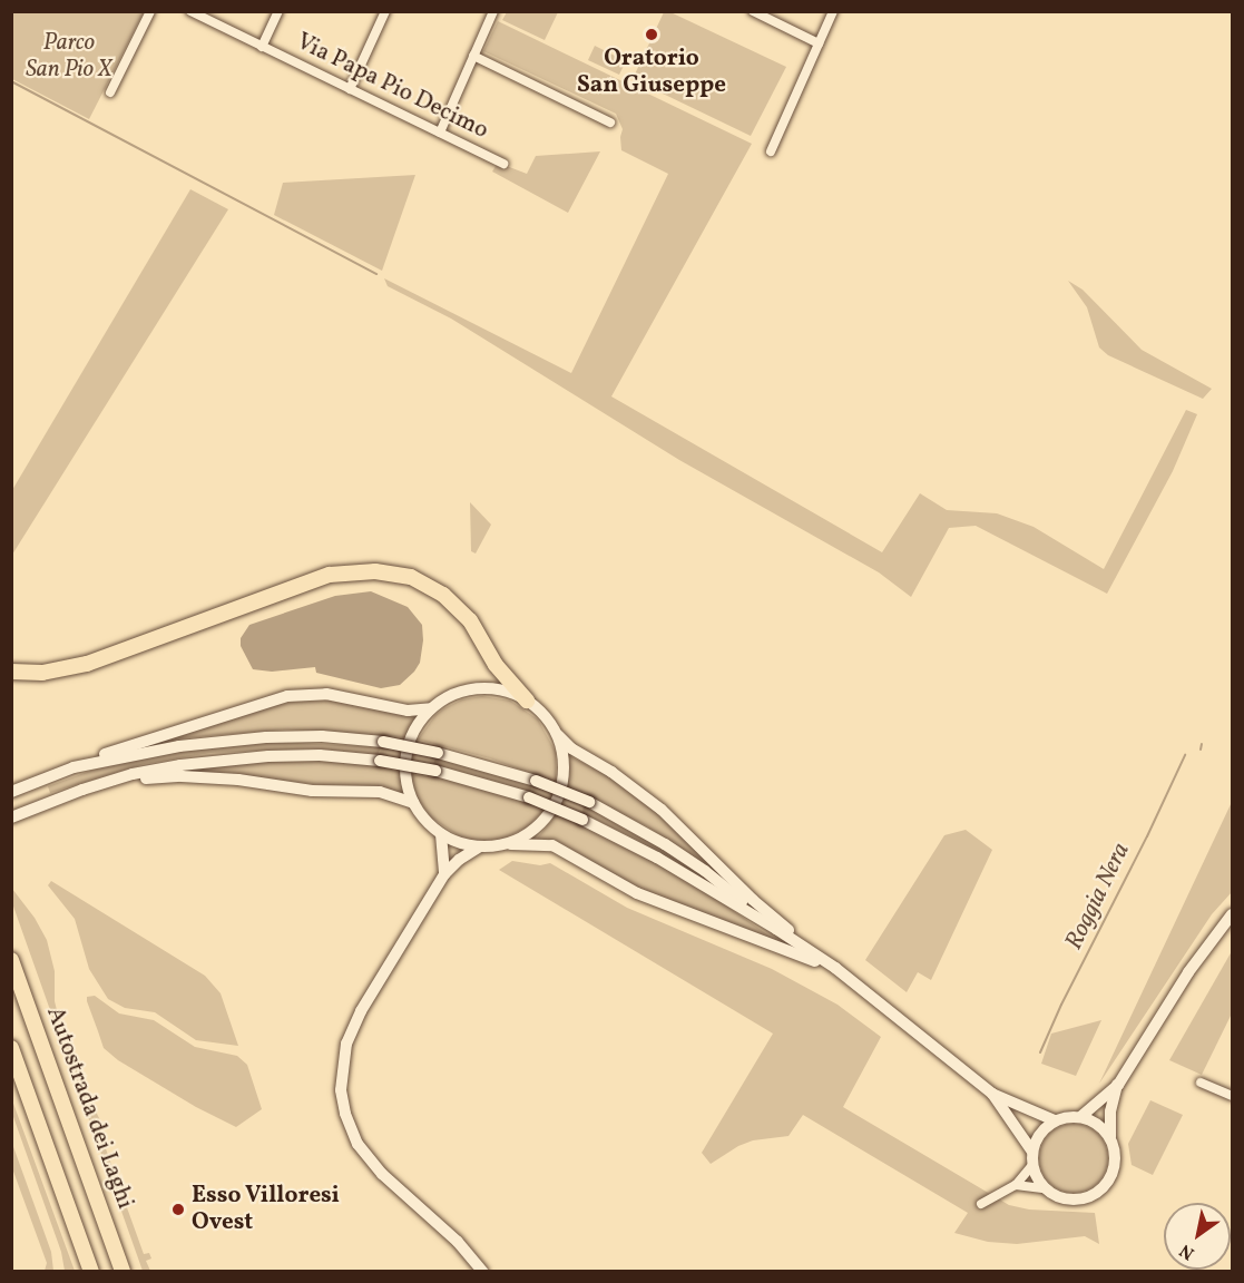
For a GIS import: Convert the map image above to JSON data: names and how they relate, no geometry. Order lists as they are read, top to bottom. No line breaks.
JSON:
{"streets":{"highway":["Autostrada dei Laghi"],"street":["Via Papa Pio Decimo"]},"water":["Roggia Nera"],"parks":["Parco San Pio X"],"places":["Oratorio San Giuseppe","Esso Villoresi Ovest"],"north":"bottom left"}
